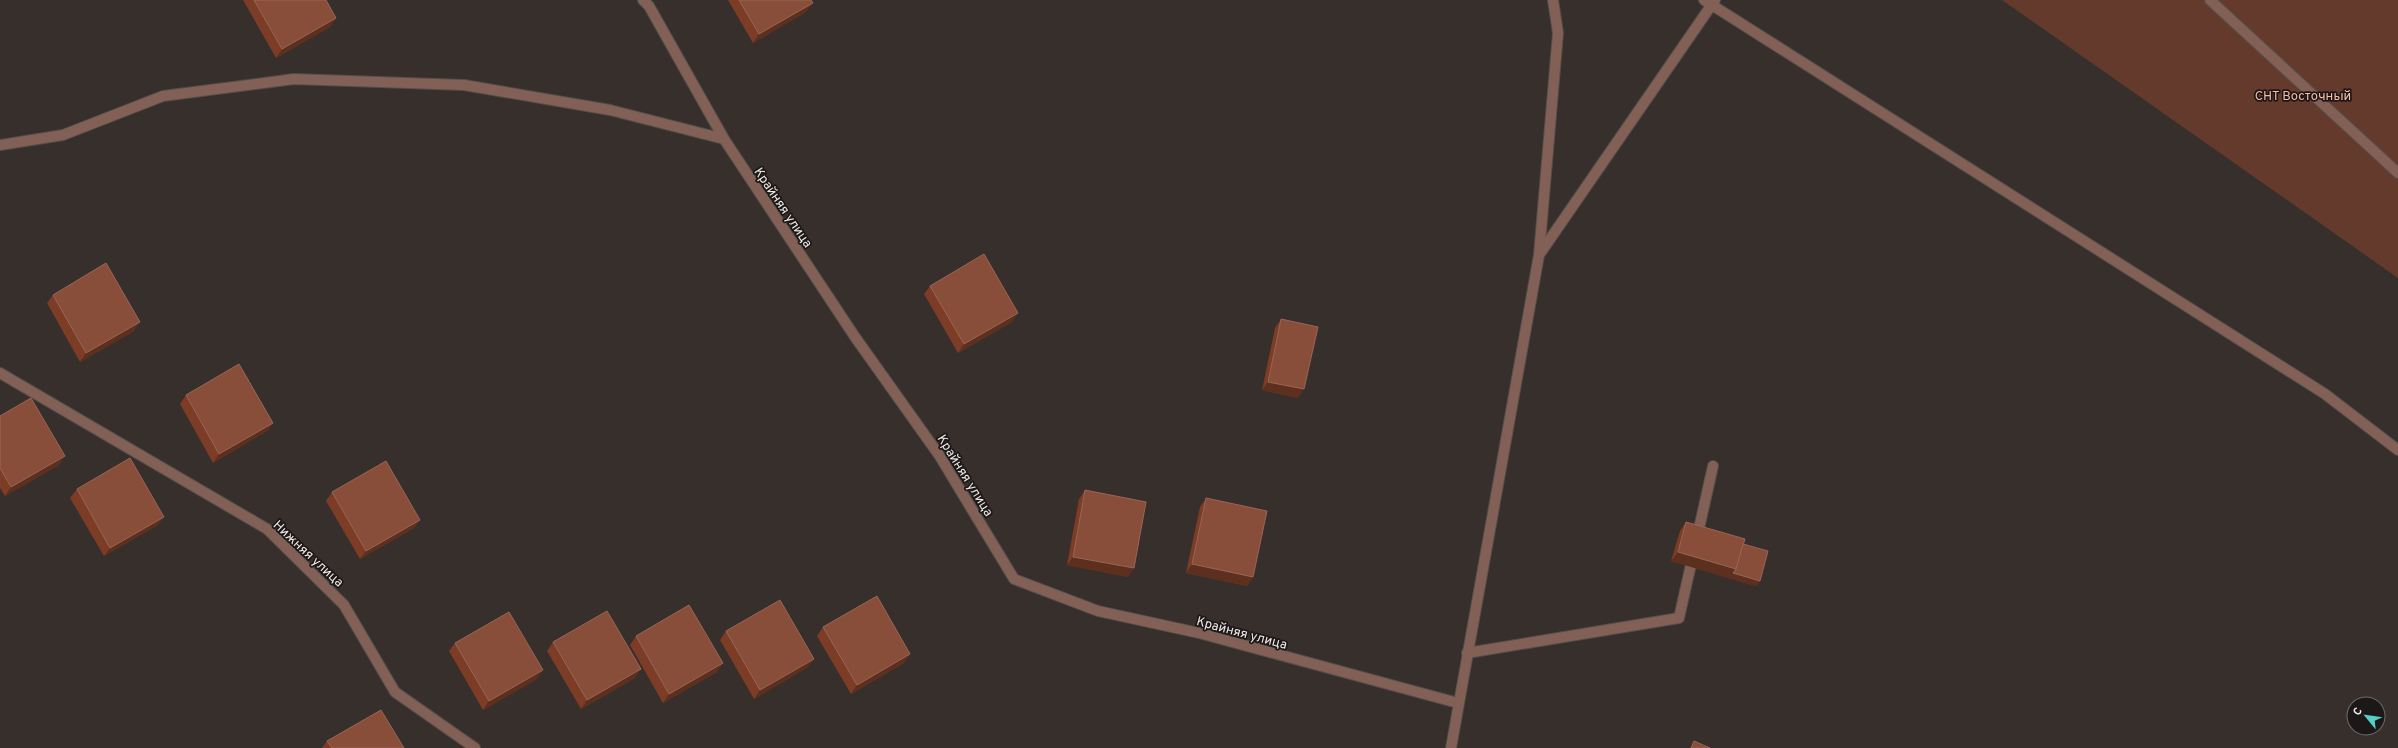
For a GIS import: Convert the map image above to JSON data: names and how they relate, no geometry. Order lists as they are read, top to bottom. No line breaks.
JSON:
{"streets":{"street":["Крайняя улица","Нижняя улица"]},"parks":["СНТ Восточный"],"north":"top left"}
